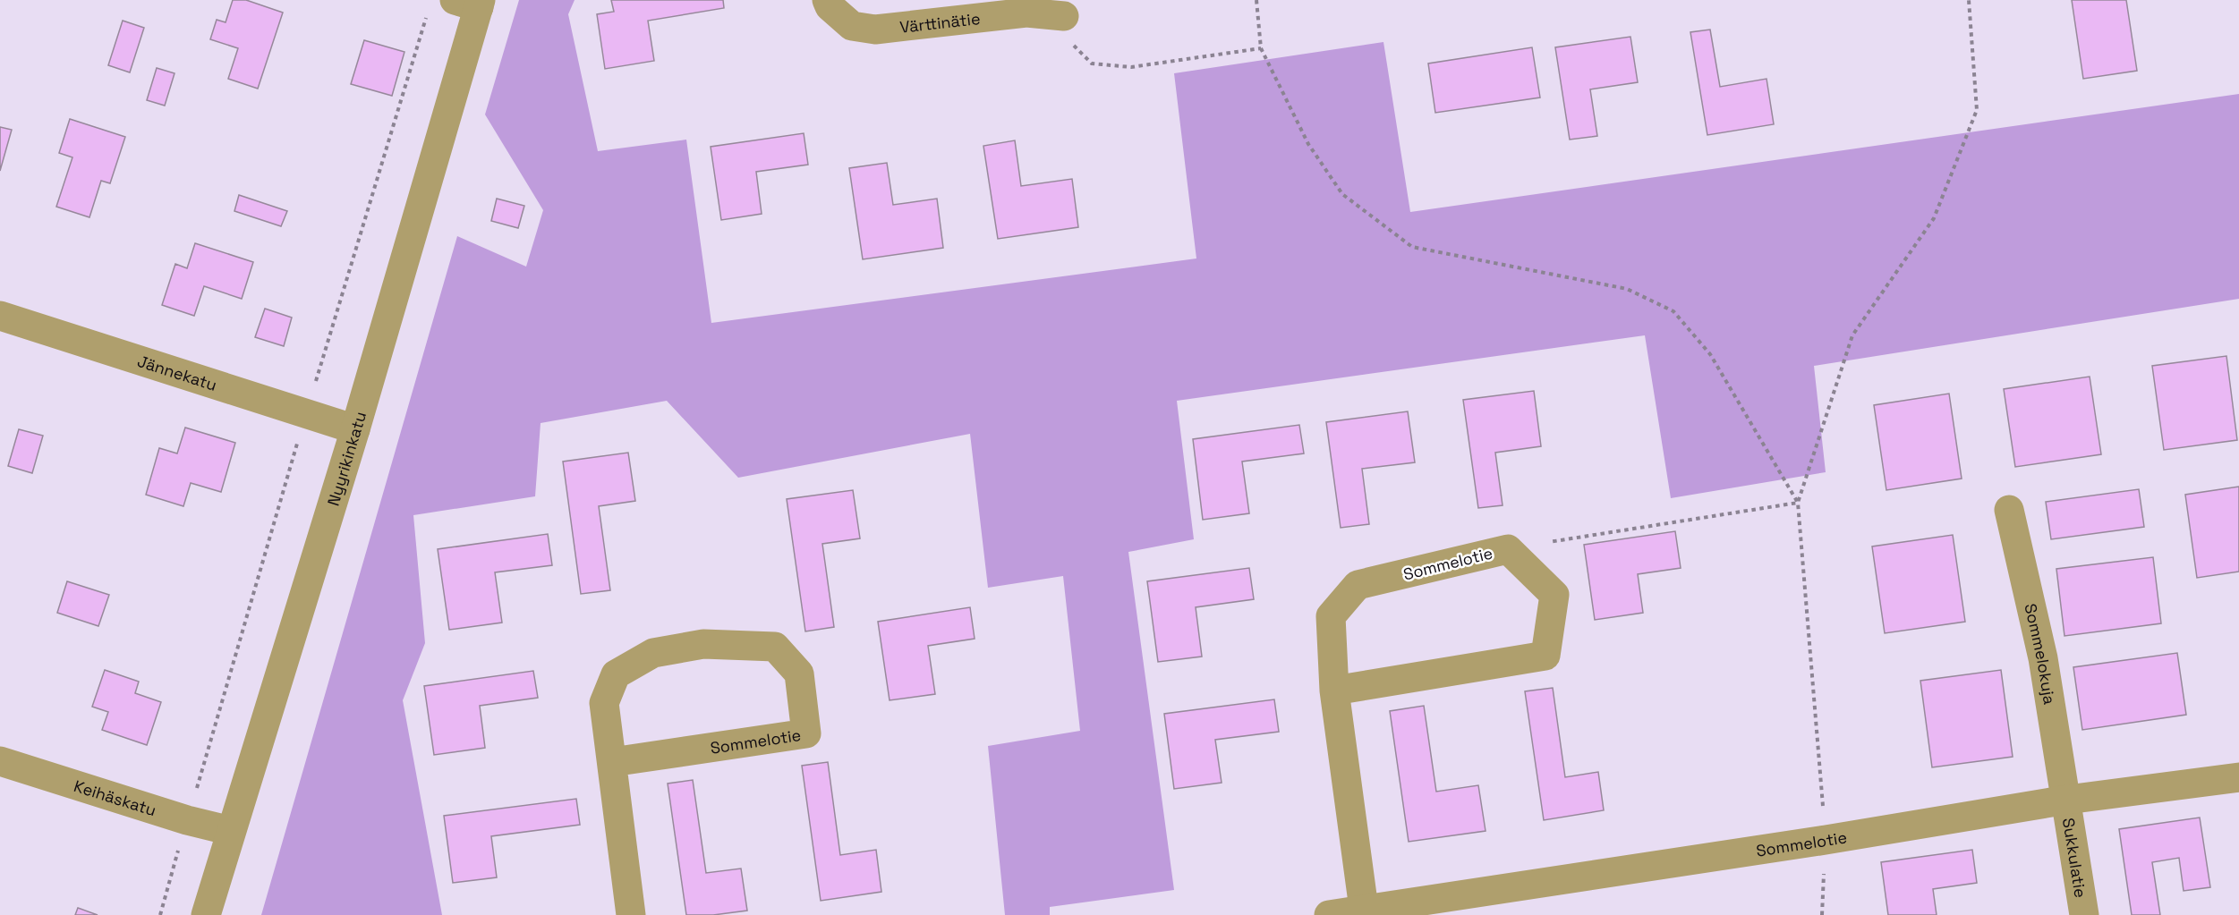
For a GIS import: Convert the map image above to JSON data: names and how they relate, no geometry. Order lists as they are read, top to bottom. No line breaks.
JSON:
{"streets":{"street":["Värttinätie","Jännekatu","Nyyrikinkatu","Sommelotie","Sommelokuja","Keihäskatu","Sukkulatie"]},"crossings":[["Jännekatu","Nyyrikinkatu"],["Nyyrikinkatu","Keihäskatu"],["Sommelotie","Sommelokuja"],["Sommelotie","Sukkulatie"],["Sommelokuja","Sukkulatie"]]}
